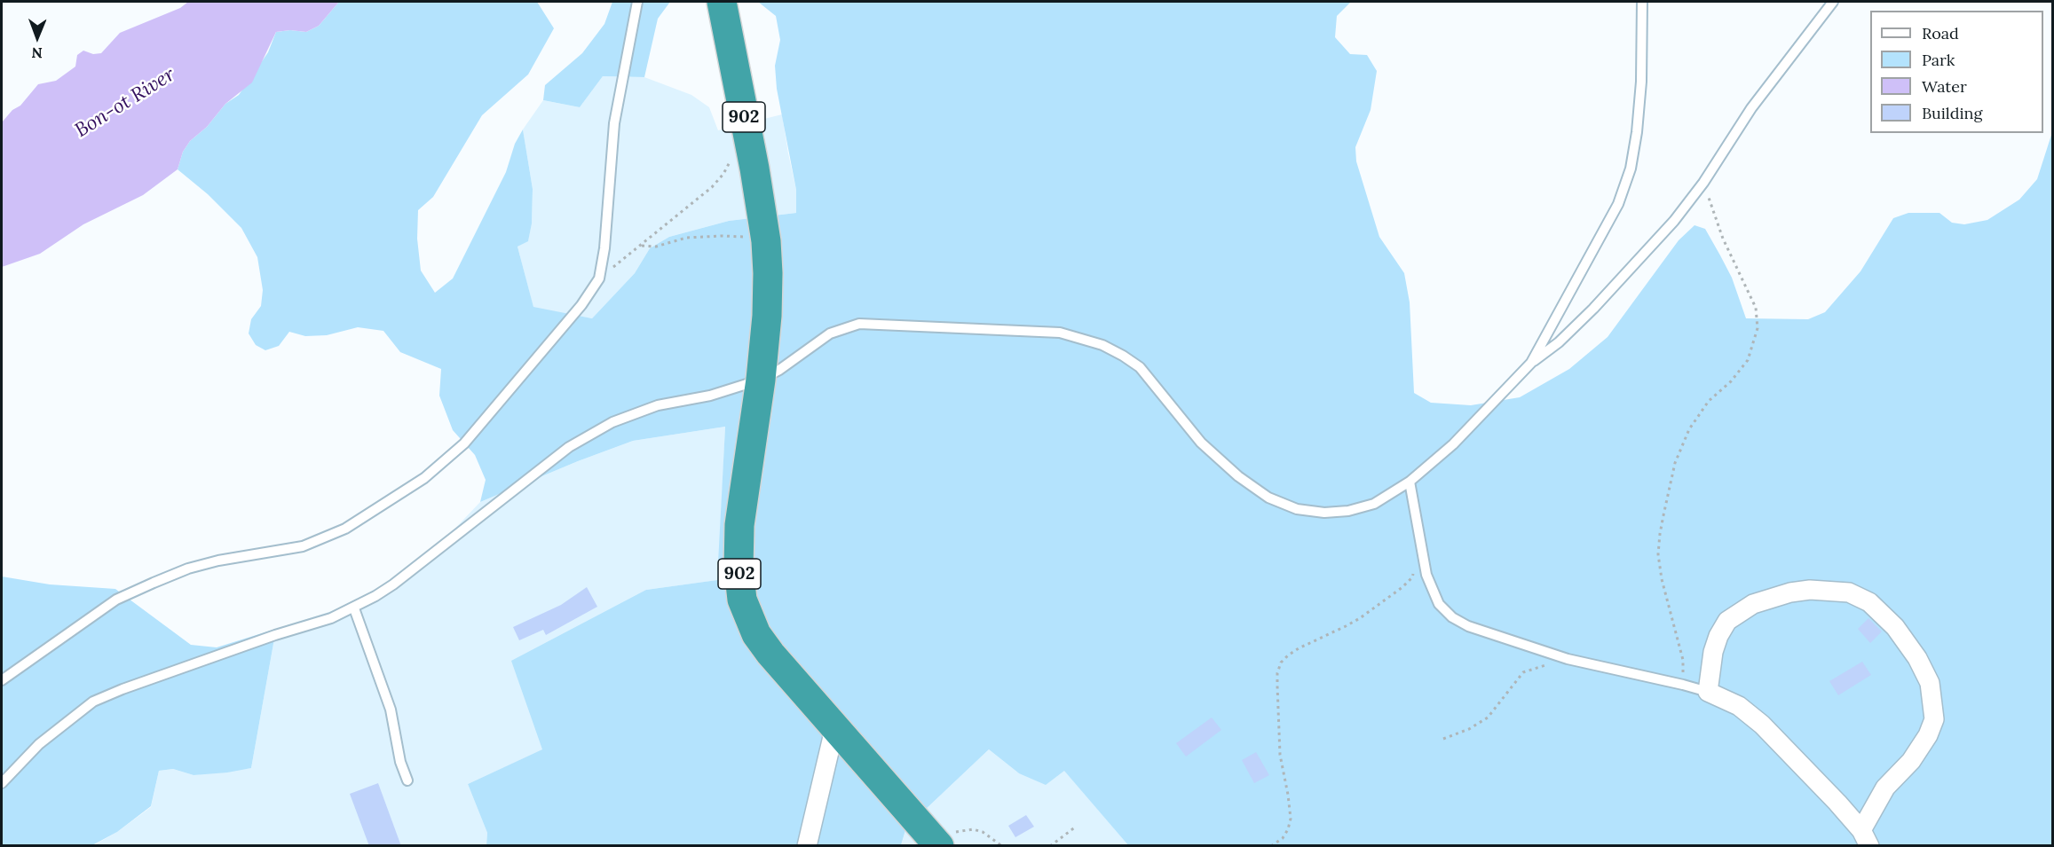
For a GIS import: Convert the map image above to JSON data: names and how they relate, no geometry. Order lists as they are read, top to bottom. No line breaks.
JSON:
{"streets":{"highway":["902"]},"water":["Bon-ot River"],"legend":["Road","Park","Water","Building"],"north":"bottom"}
